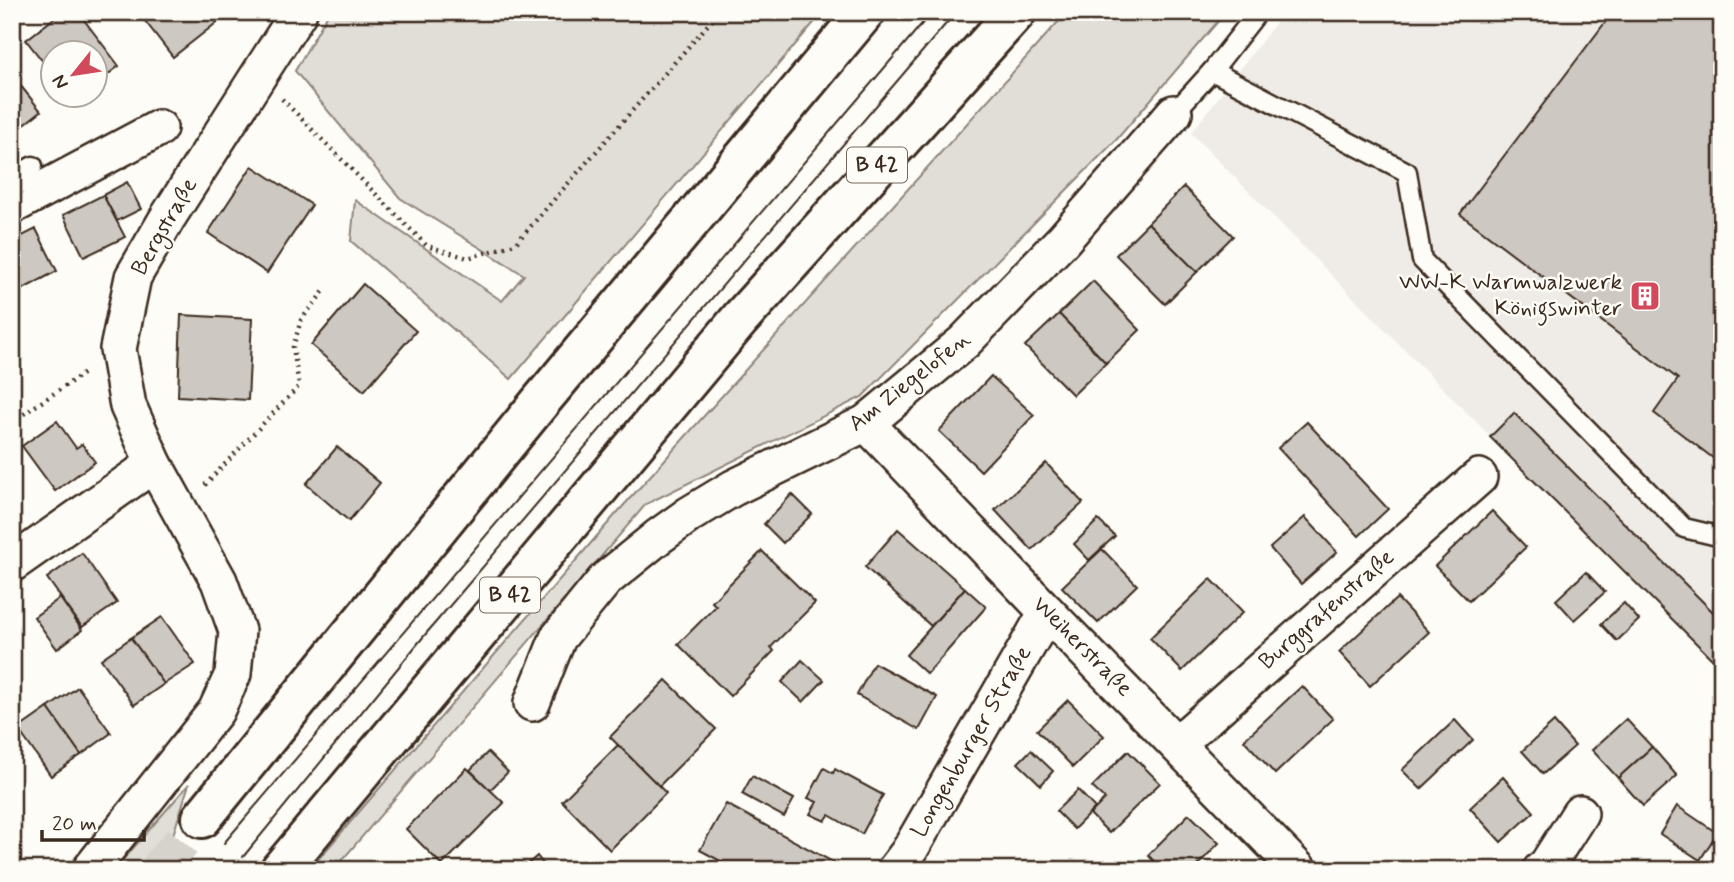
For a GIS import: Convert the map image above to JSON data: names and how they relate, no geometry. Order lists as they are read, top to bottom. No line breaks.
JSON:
{"streets":{"highway":["B 42"],"street":["Bergstraße","Am Ziegelofen","Burggrafenstraße","Weiherstraße","Longenburger Straße"]},"crossings":[["Am Ziegelofen","Weiherstraße"],["Burggrafenstraße","Weiherstraße"],["Weiherstraße","Longenburger Straße"]],"places":{"building":["WW-K Warmwalzwerk Königswinter"]},"scale_bar":"20 m","north":"bottom left"}
